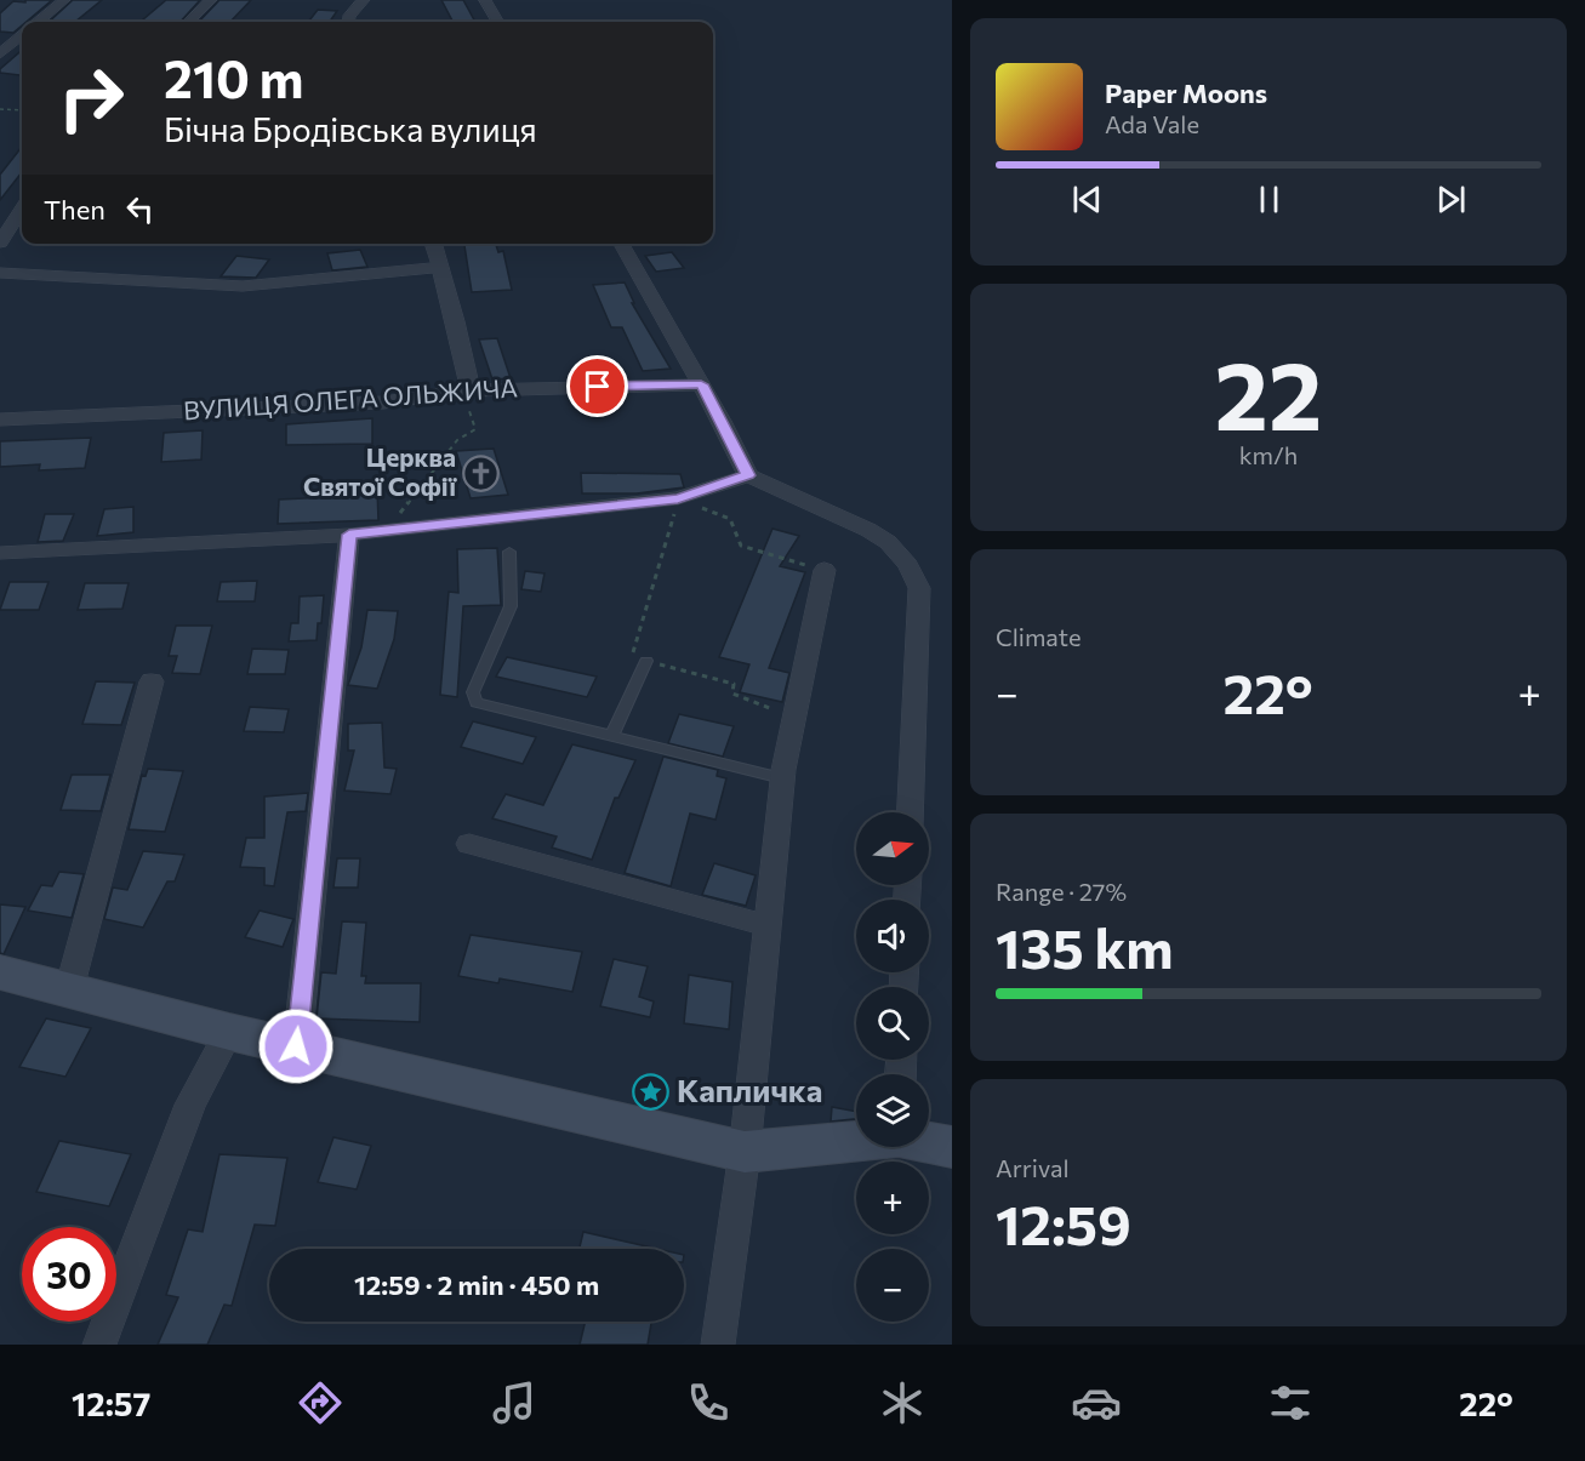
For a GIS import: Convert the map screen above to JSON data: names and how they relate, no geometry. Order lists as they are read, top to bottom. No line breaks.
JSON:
{"streets":{"street":["ВУЛИЦЯ ОЛЕГА ОЛЬЖИЧА"]},"places":{"church":["Церква Святої Софії"],"place":["Капличка"]},"north":"right","page":{"turn":["210 m","Бічна Бродівська вулиця"],"song":["Paper Moons","Ada Vale"],"then":"Then","tile":[["22","km/h"],"Climate",["Range · 27%","135 km"],["Arrival","12:59"]],"heat":["−","22°","+"],"map_buttons":["+","−"],"limit":"30","trip":"12:59 · 2 min · 450 m","tabs":["12:57","22°"]}}
